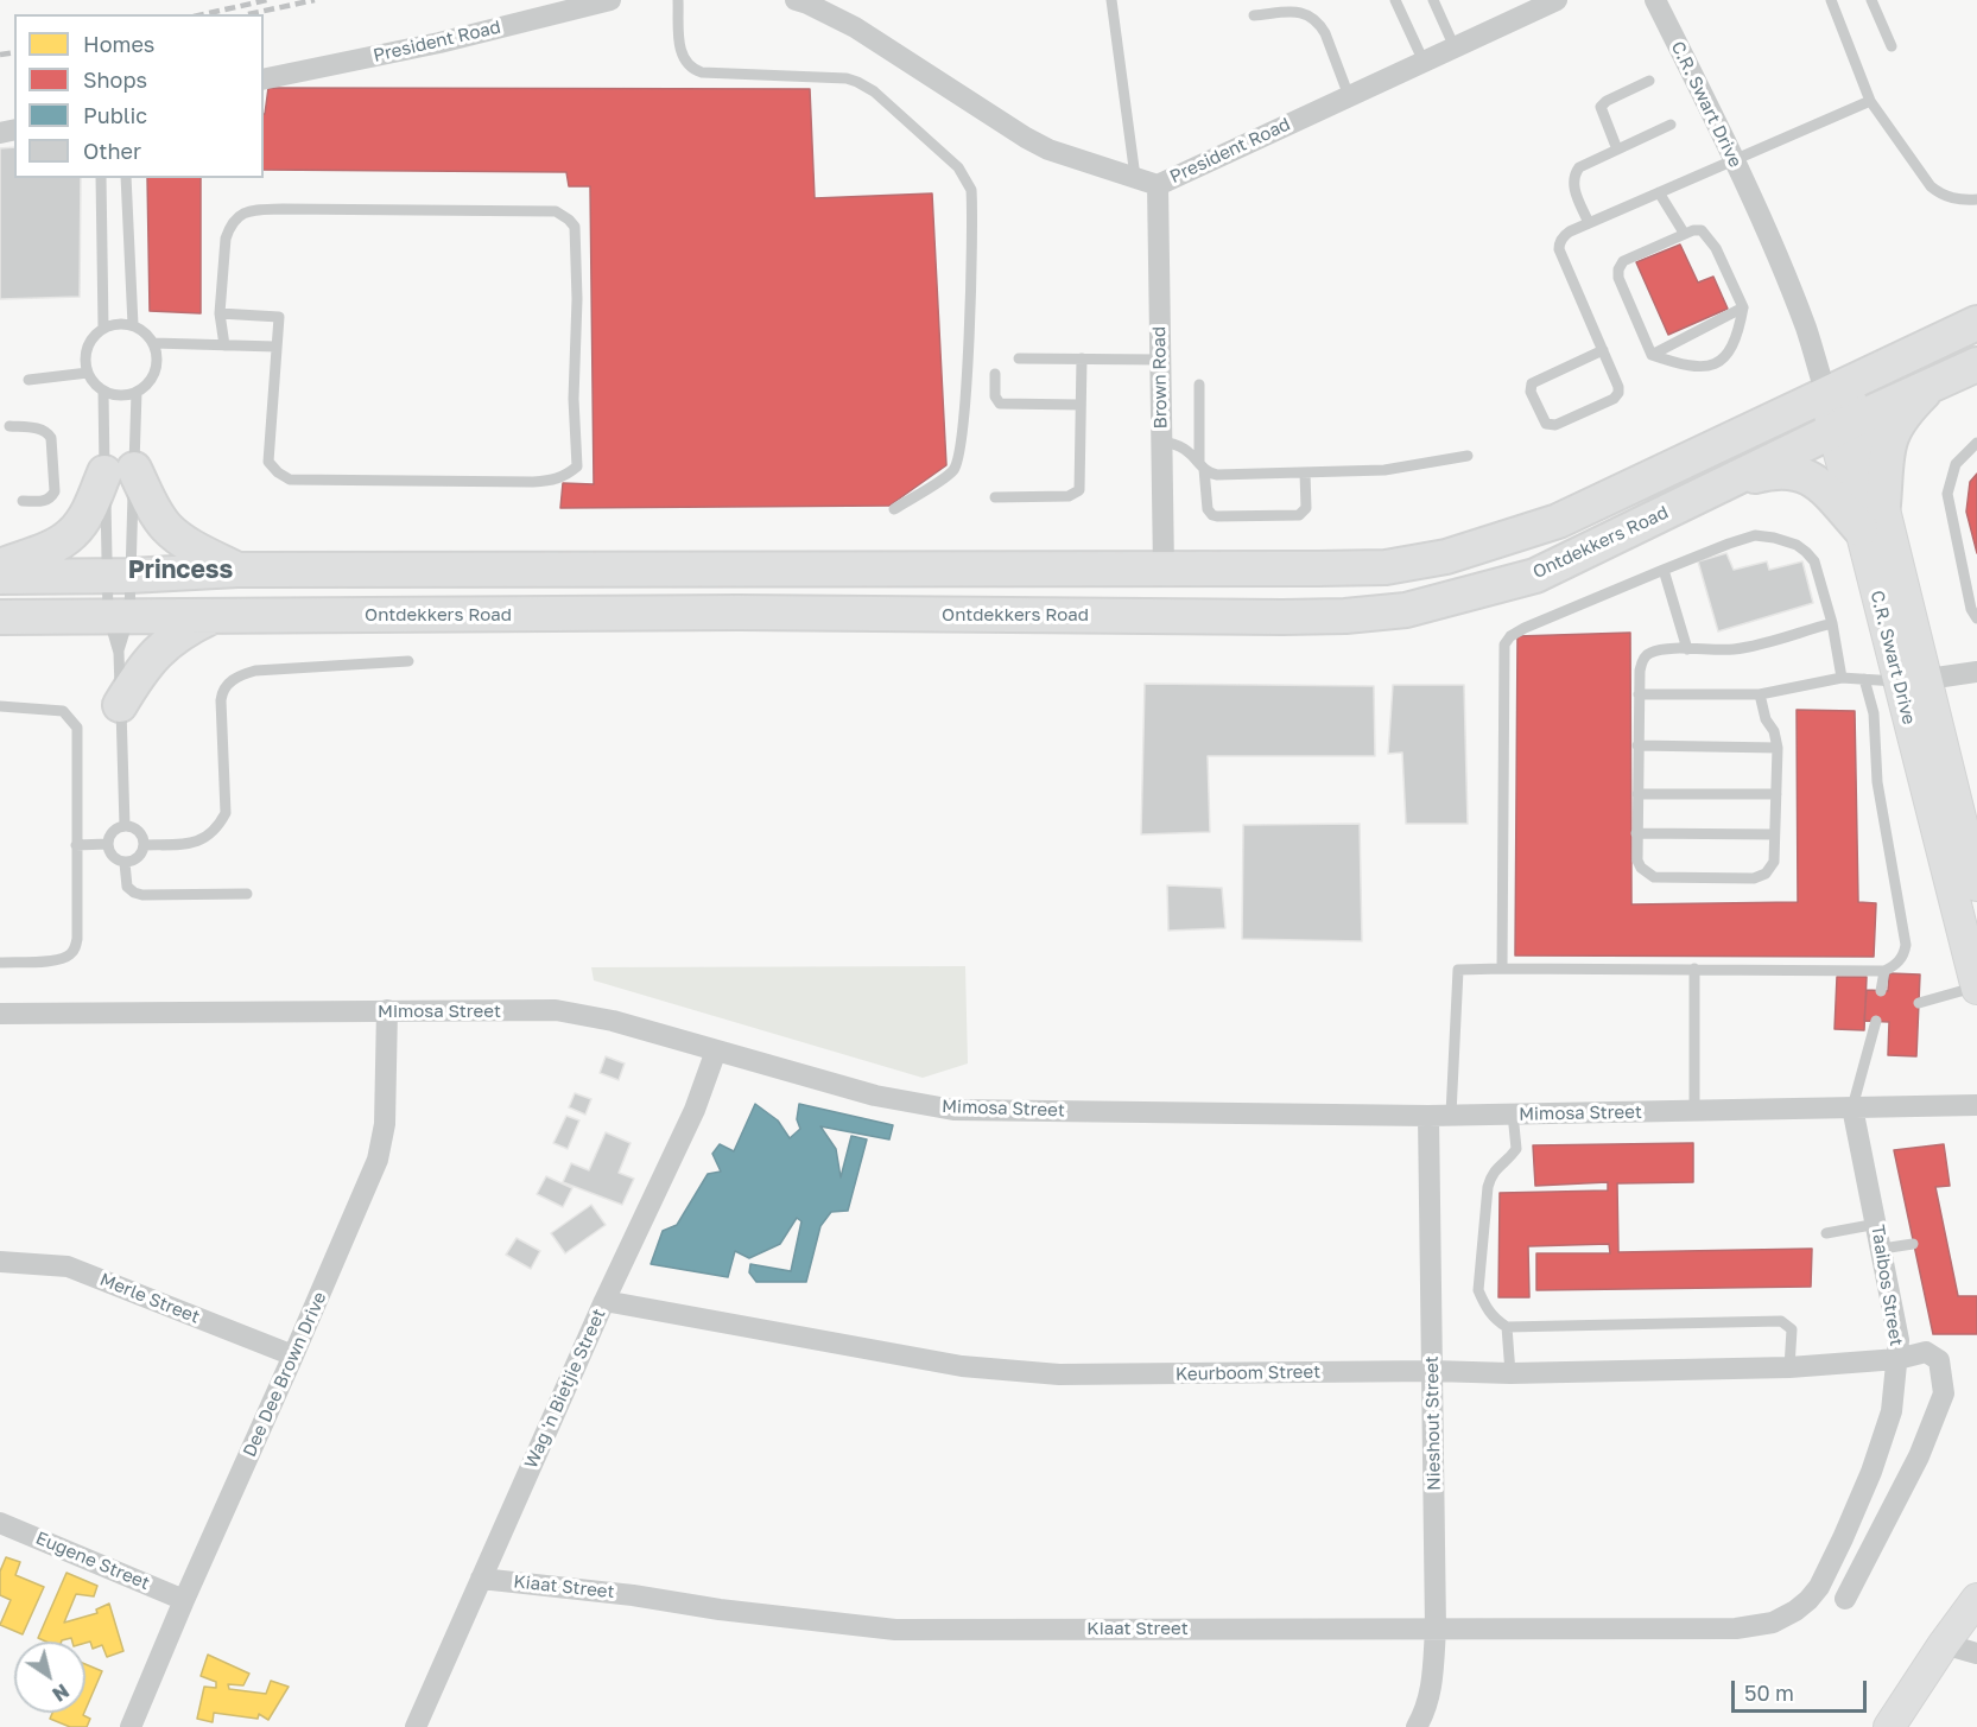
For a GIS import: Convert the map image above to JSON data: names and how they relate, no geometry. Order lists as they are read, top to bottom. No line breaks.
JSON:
{"streets":{"main road":["C.R. Swart Drive","Ontdekkers Road"],"street":["President Road","Brown Road","Mimosa Street","Taaibos Street","Merle Street","Keurboom Street","Dee Dee Brown Drive","Wag 'n Bietjie Street","Nieshout Street","Eugene Street","Kiaat Street"]},"crossings":[["President Road","Brown Road"],["C.R. Swart Drive","Ontdekkers Road"],["Mimosa Street","Taaibos Street"],["Mimosa Street","Dee Dee Brown Drive"],["Mimosa Street","Wag 'n Bietjie Street"],["Mimosa Street","Nieshout Street"],["Taaibos Street","Keurboom Street"],["Taaibos Street","Kiaat Street"],["Merle Street","Dee Dee Brown Drive"],["Keurboom Street","Wag 'n Bietjie Street"],["Keurboom Street","Nieshout Street"],["Dee Dee Brown Drive","Eugene Street"],["Wag 'n Bietjie Street","Kiaat Street"],["Nieshout Street","Kiaat Street"]],"districts":["Princess"],"legend":["Homes","Shops","Public","Other"],"scale_bar":"50 m","north":"bottom right"}
